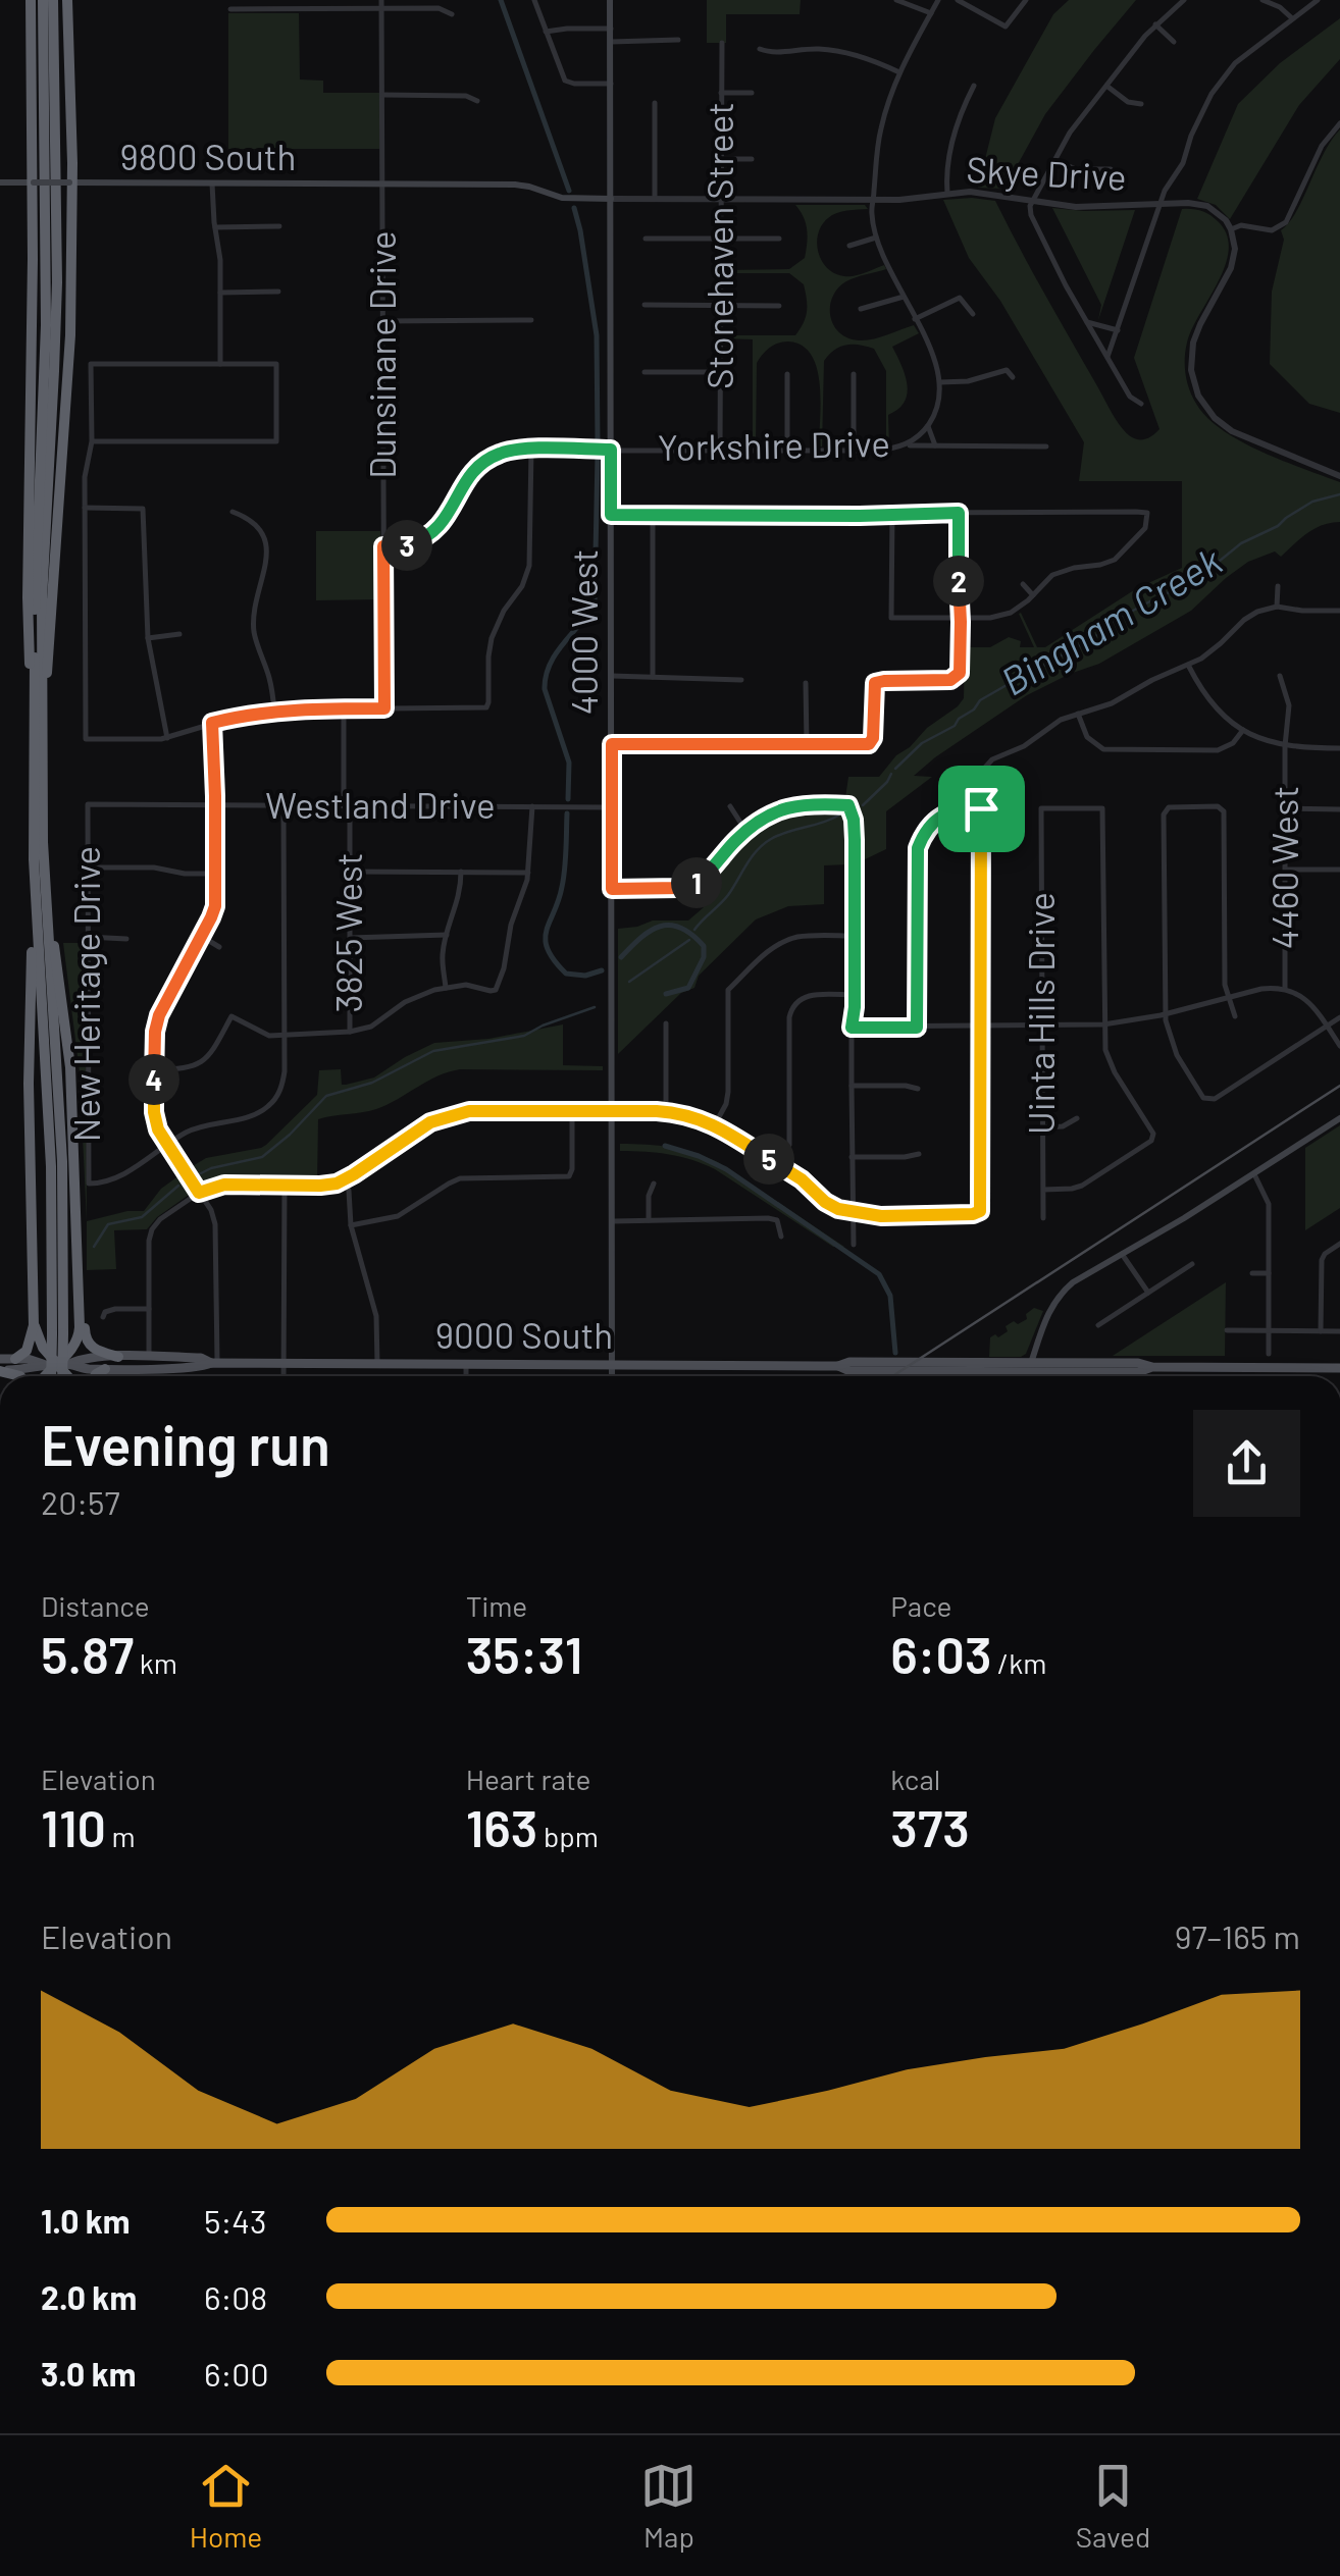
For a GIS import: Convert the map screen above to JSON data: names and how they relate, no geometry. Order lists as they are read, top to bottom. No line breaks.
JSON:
{"streets":{"main road":["9800 South","Skye Drive","4000 West","9000 South"],"street":["Stonehaven Street","Dunsinane Drive","Yorkshire Drive","Westland Drive","4460 West","3825 West","New Heritage Drive","Uinta Hills Drive"]},"crossings":[["9800 South","Skye Drive"],["9800 South","Dunsinane Drive"],["Skye Drive","Stonehaven Street"],["Skye Drive","Dunsinane Drive"],["Skye Drive","4000 West"],["Stonehaven Street","Yorkshire Drive"],["Dunsinane Drive","Yorkshire Drive"],["Yorkshire Drive","4000 West"],["4000 West","Westland Drive"],["4000 West","9000 South"],["Westland Drive","3825 West"],["Westland Drive","New Heritage Drive"]],"water":["Bingham Creek"],"page":{"pins":["3","2","1","4","5"],"heading":["Evening run","20:57"],"stats":[["Distance","5.87 km"],["Time","35:31"],["Pace","6:03 /km"],["Elevation","110 m"],["Heart rate","163 bpm"],["kcal","373"]],"chart":["Elevation","97–165 m"],"list":[{"name":"1.0 km","note":"5:43"},{"name":"2.0 km","note":"6:08"},{"name":"3.0 km","note":"6:00"}],"tabs":["Home","Map","Saved"]}}
